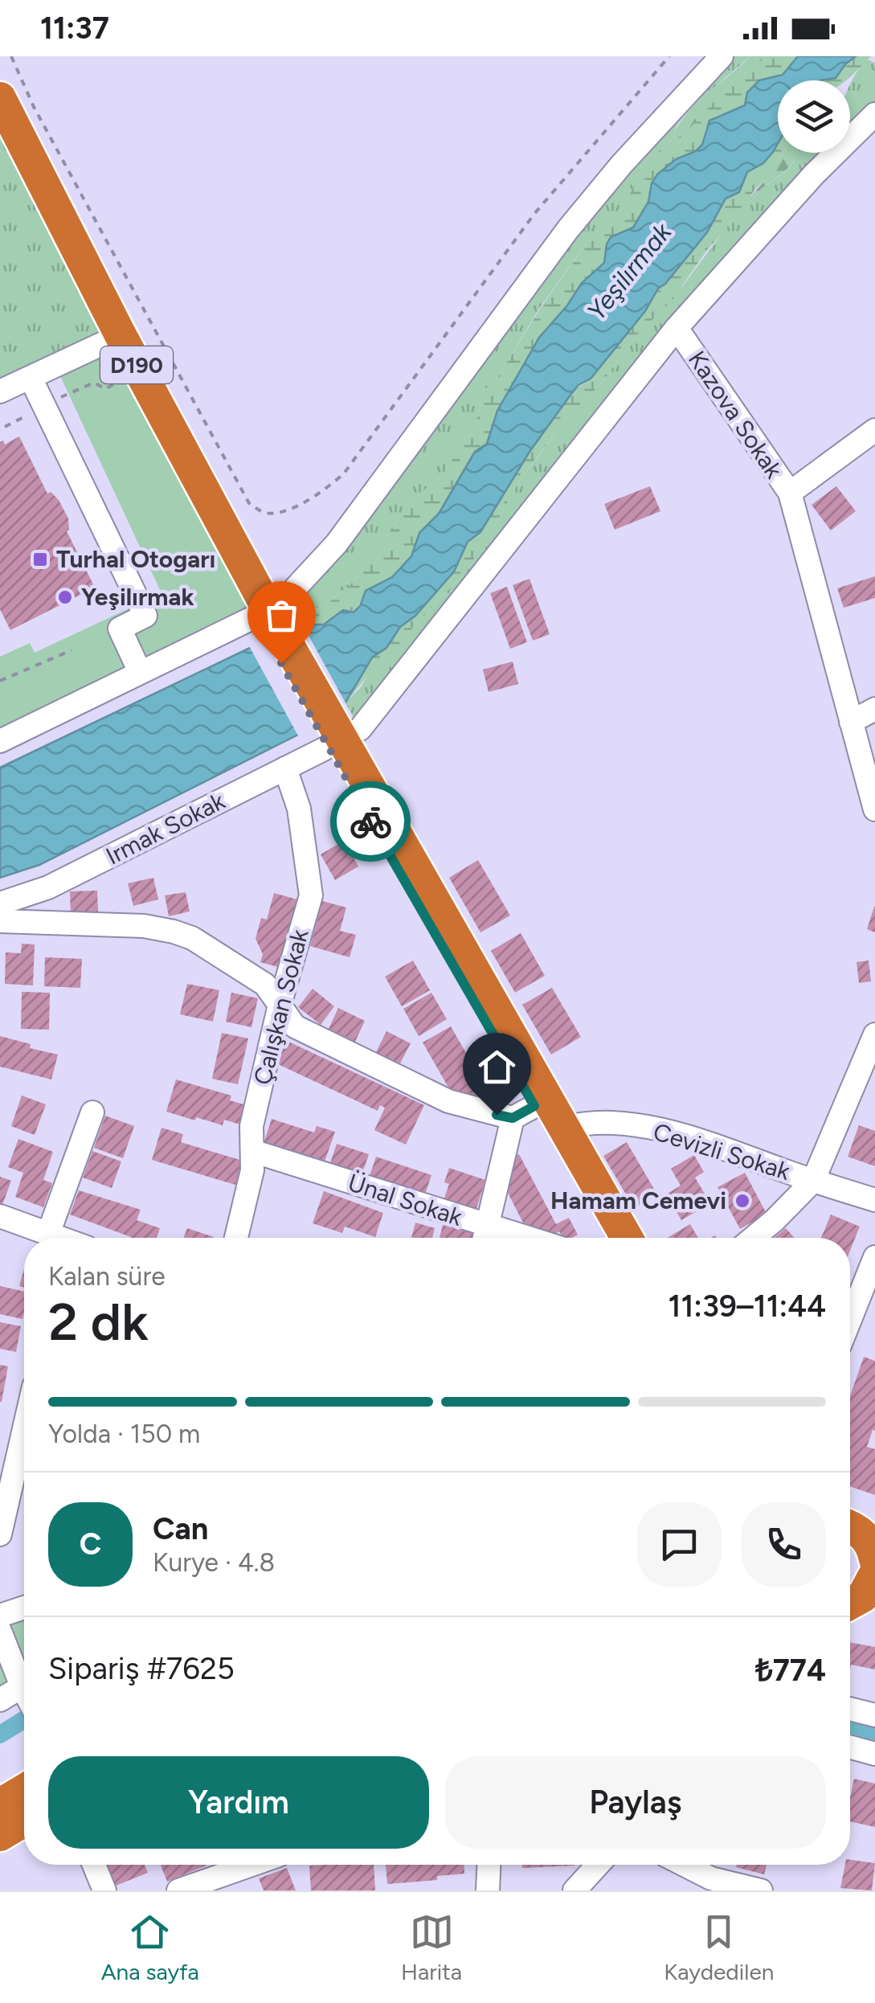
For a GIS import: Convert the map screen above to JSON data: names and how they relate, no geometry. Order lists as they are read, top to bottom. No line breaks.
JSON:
{"streets":{"highway":["D190"],"street":["Kazova Sokak","Irmak Sokak","Çalışkan Sokak","Cevizli Sokak","Ünal Sokak"]},"crossings":[["D190","Irmak Sokak"],["D190","Cevizli Sokak"],["Kazova Sokak","Irmak Sokak"],["Irmak Sokak","Çalışkan Sokak"],["Çalışkan Sokak","Ünal Sokak"]],"water":["Yeşilırmak"],"places":{"transit":["Turhal Otogarı"],"other":["Yeşilırmak","Hamam Cemevi"]},"page":{"status":"11:37","heading":["2 dk","Kalan süre","11:39–11:44"],"panel":["Can","Kurye · 4.8","Sipariş #7625","₺774"],"bar":"Yolda · 150 m","round":"C","buttons":["Yardım","Paylaş"],"tabs":["Ana sayfa","Harita","Kaydedilen"]}}
